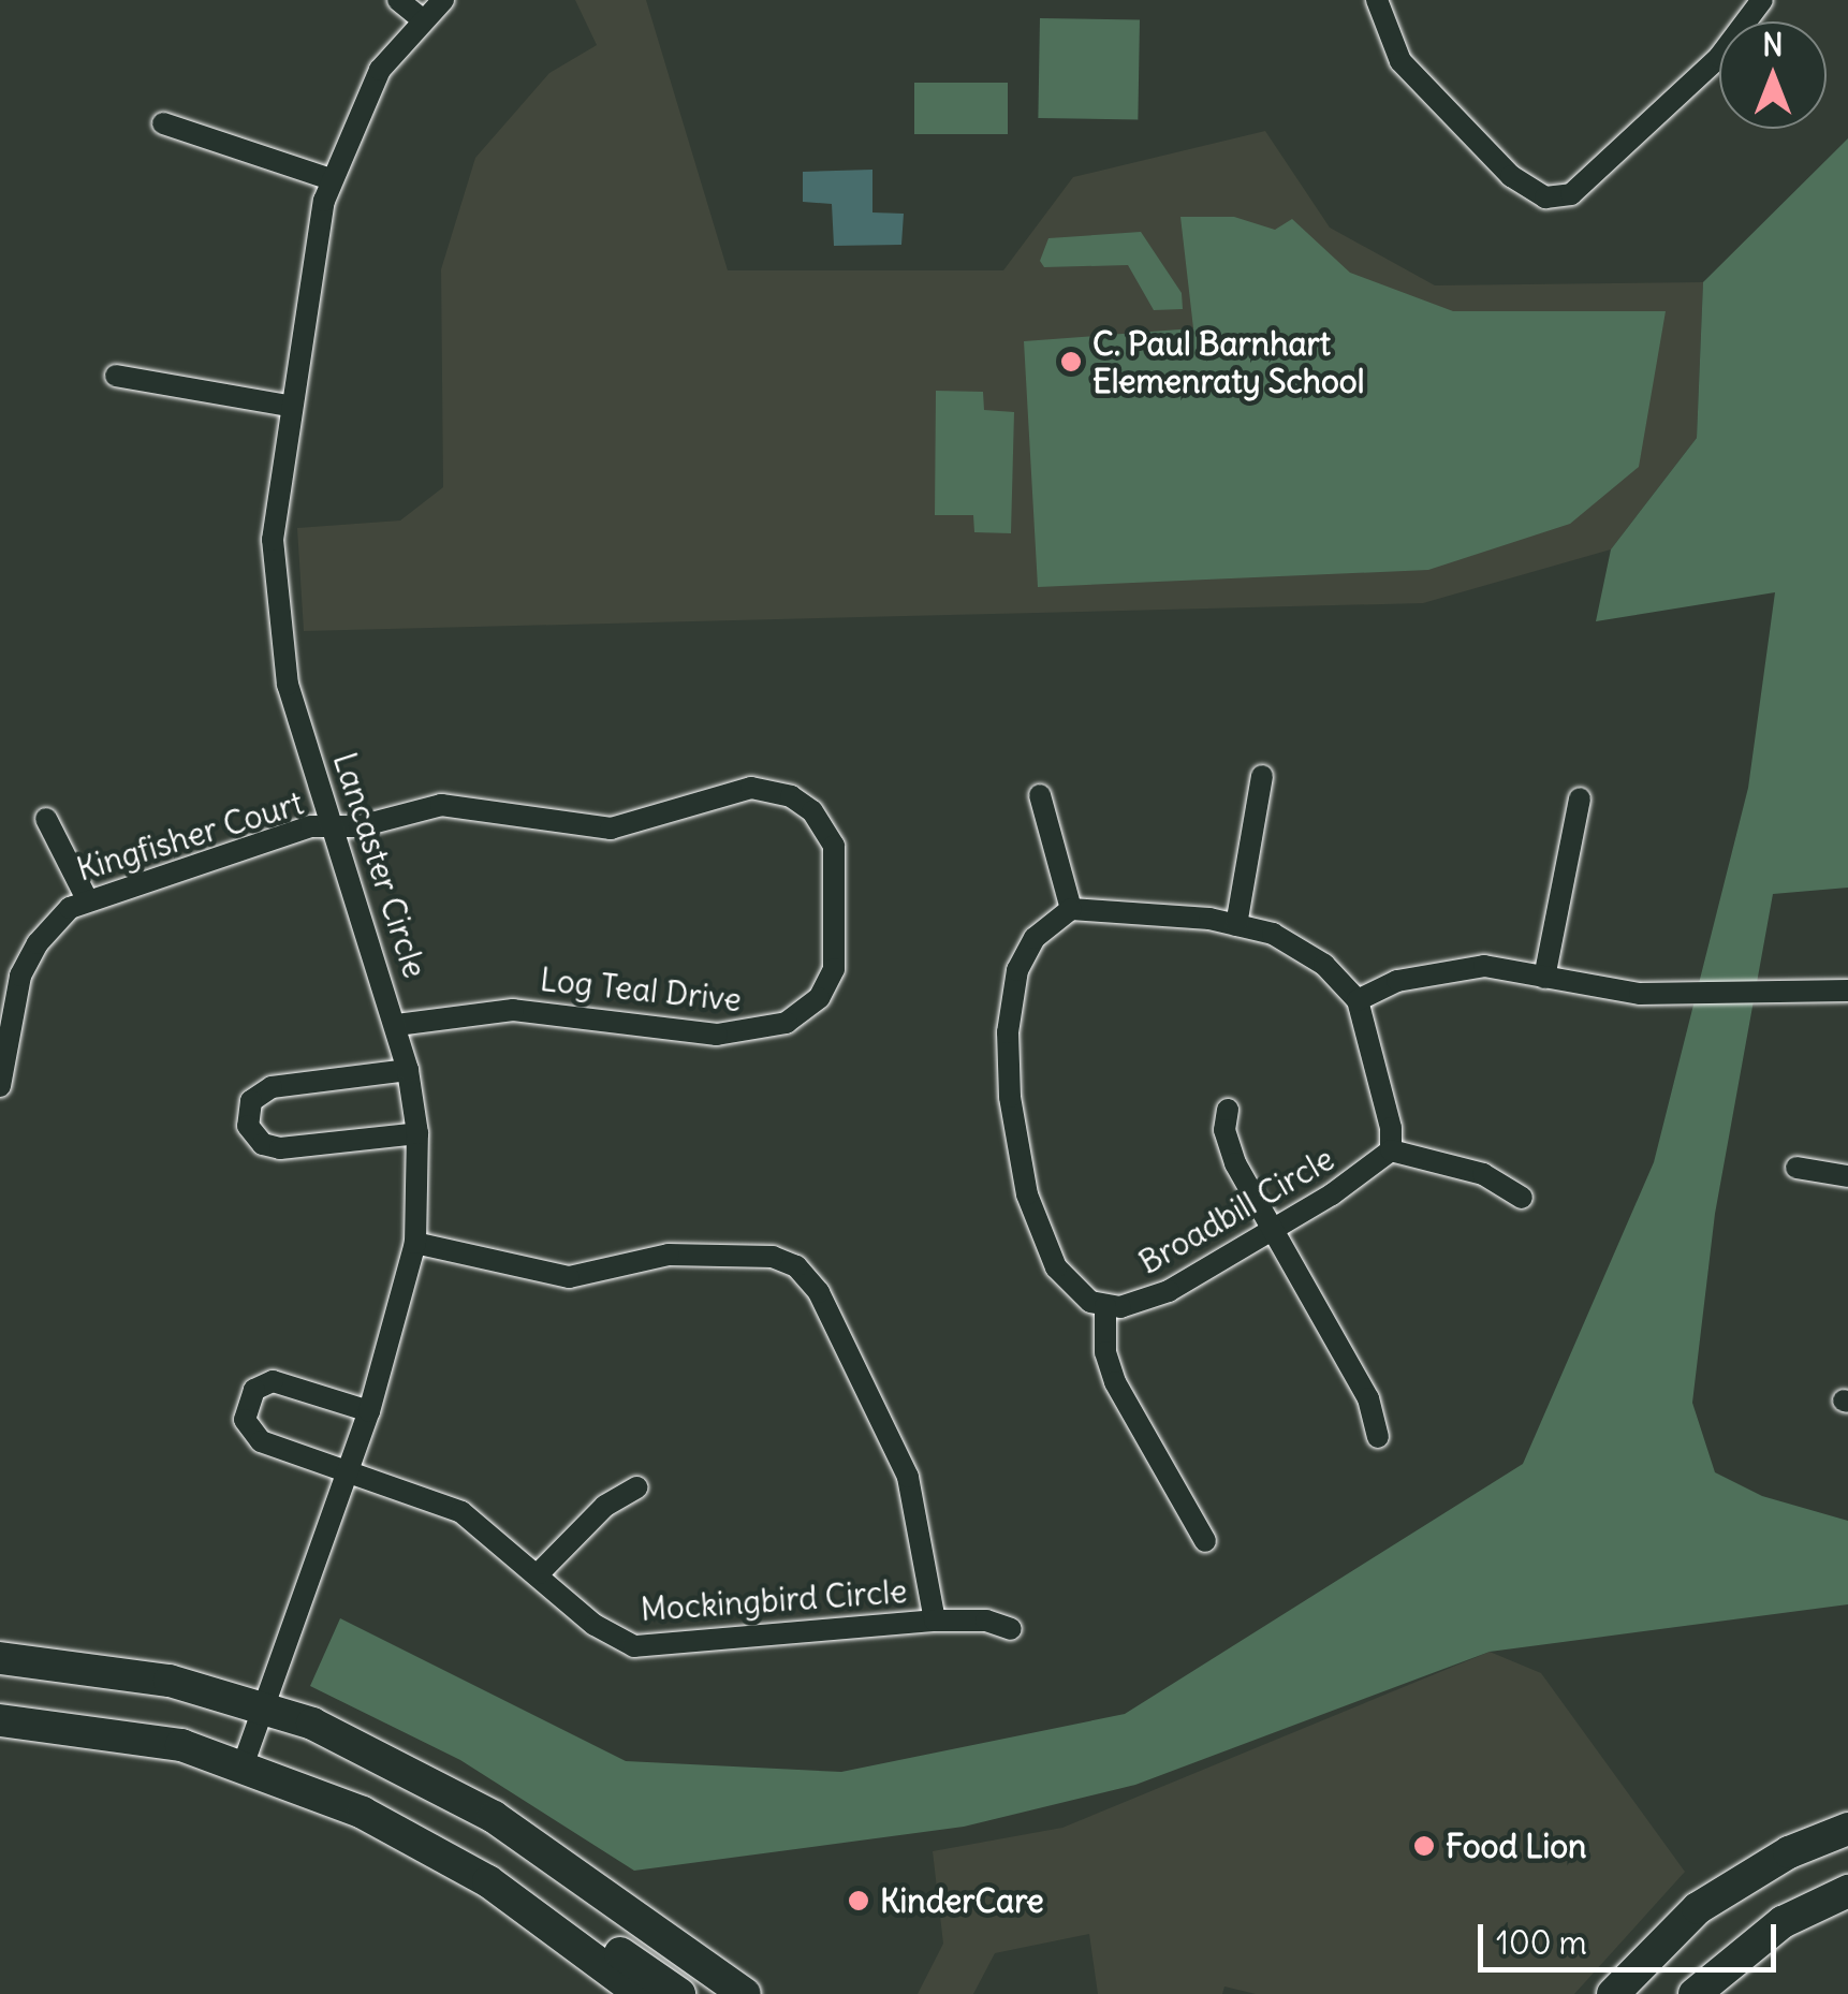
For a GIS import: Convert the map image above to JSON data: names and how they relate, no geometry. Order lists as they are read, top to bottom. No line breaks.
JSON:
{"streets":{"street":["Kingfisher Court","Lancaster Circle","Log Teal Drive","Broadbill Circle","Mockingbird Circle"]},"crossings":[["Kingfisher Court","Lancaster Circle"],["Kingfisher Court","Log Teal Drive"],["Lancaster Circle","Log Teal Drive"],["Lancaster Circle","Mockingbird Circle"]],"places":["C. Paul Barnhart Elemenraty School","Food Lion","KinderCare"],"scale_bar":"100 m","north":"top"}
